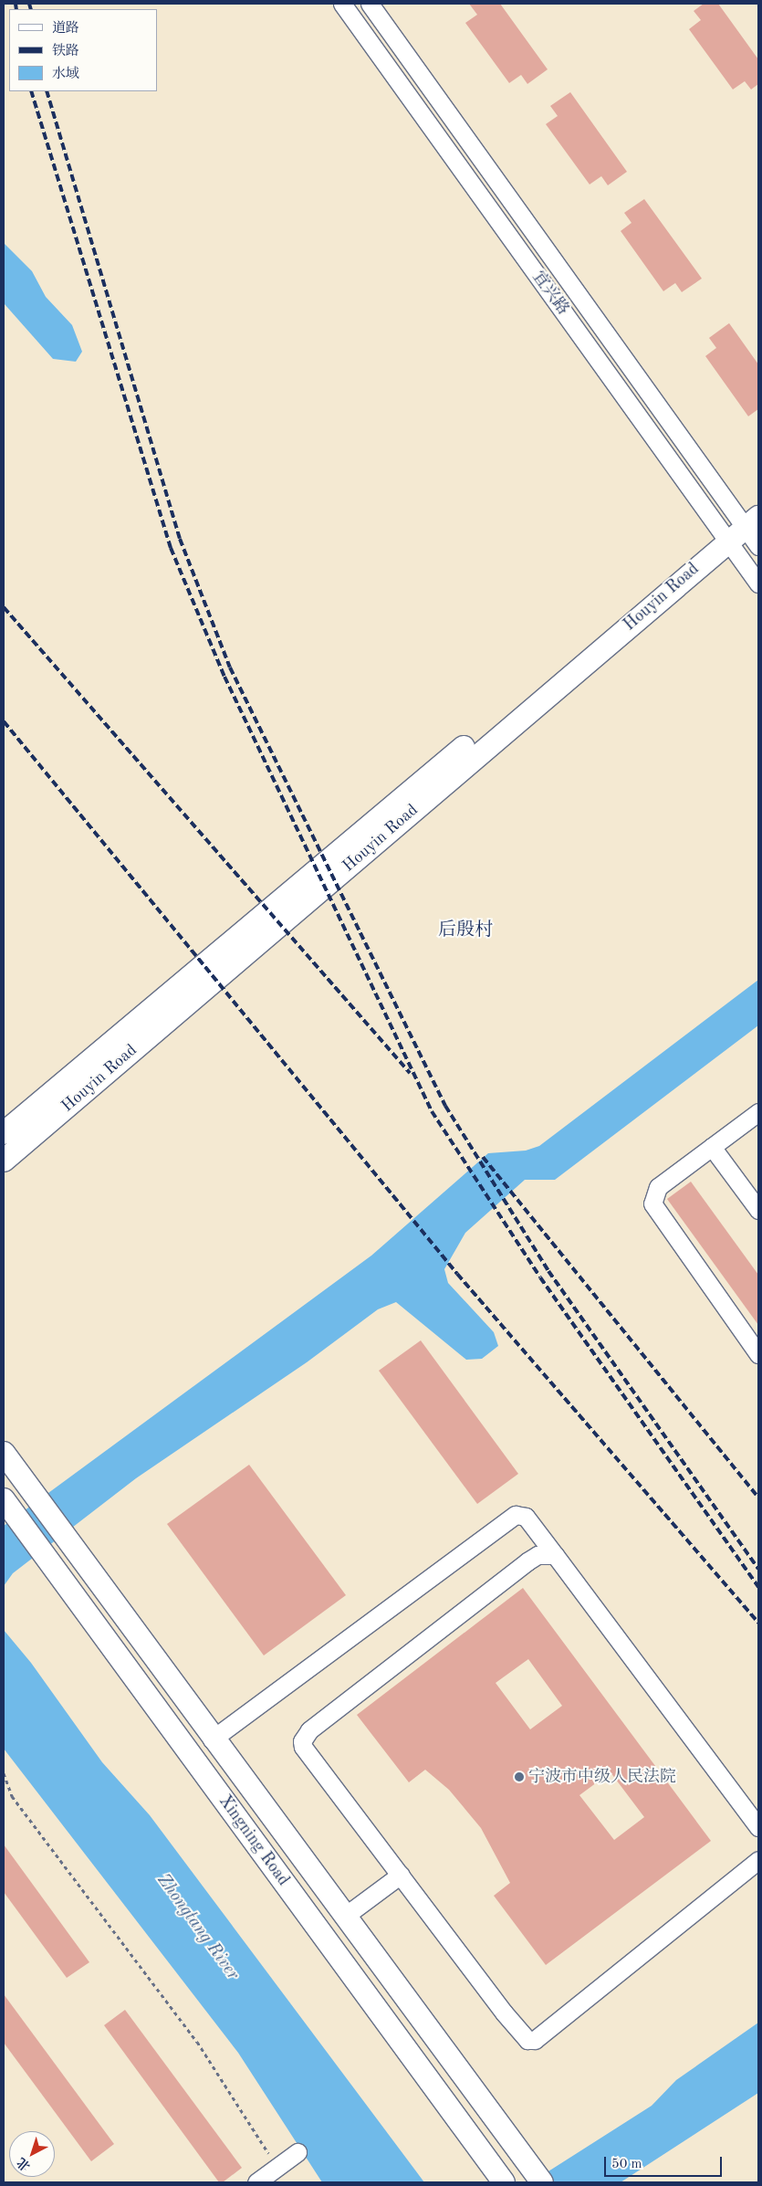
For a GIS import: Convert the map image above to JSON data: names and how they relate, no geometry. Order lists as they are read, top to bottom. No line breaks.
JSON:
{"streets":{"main road":["Houyin Road","Xingning Road"],"street":["宜兴路"]},"crossings":[["宜兴路","Houyin Road"]],"districts":["后殷村"],"water":["Zhongtang River"],"places":["宁波市中级人民法院"],"legend":["道路","铁路","水域"],"scale_bar":"50 m","north":"bottom left"}
